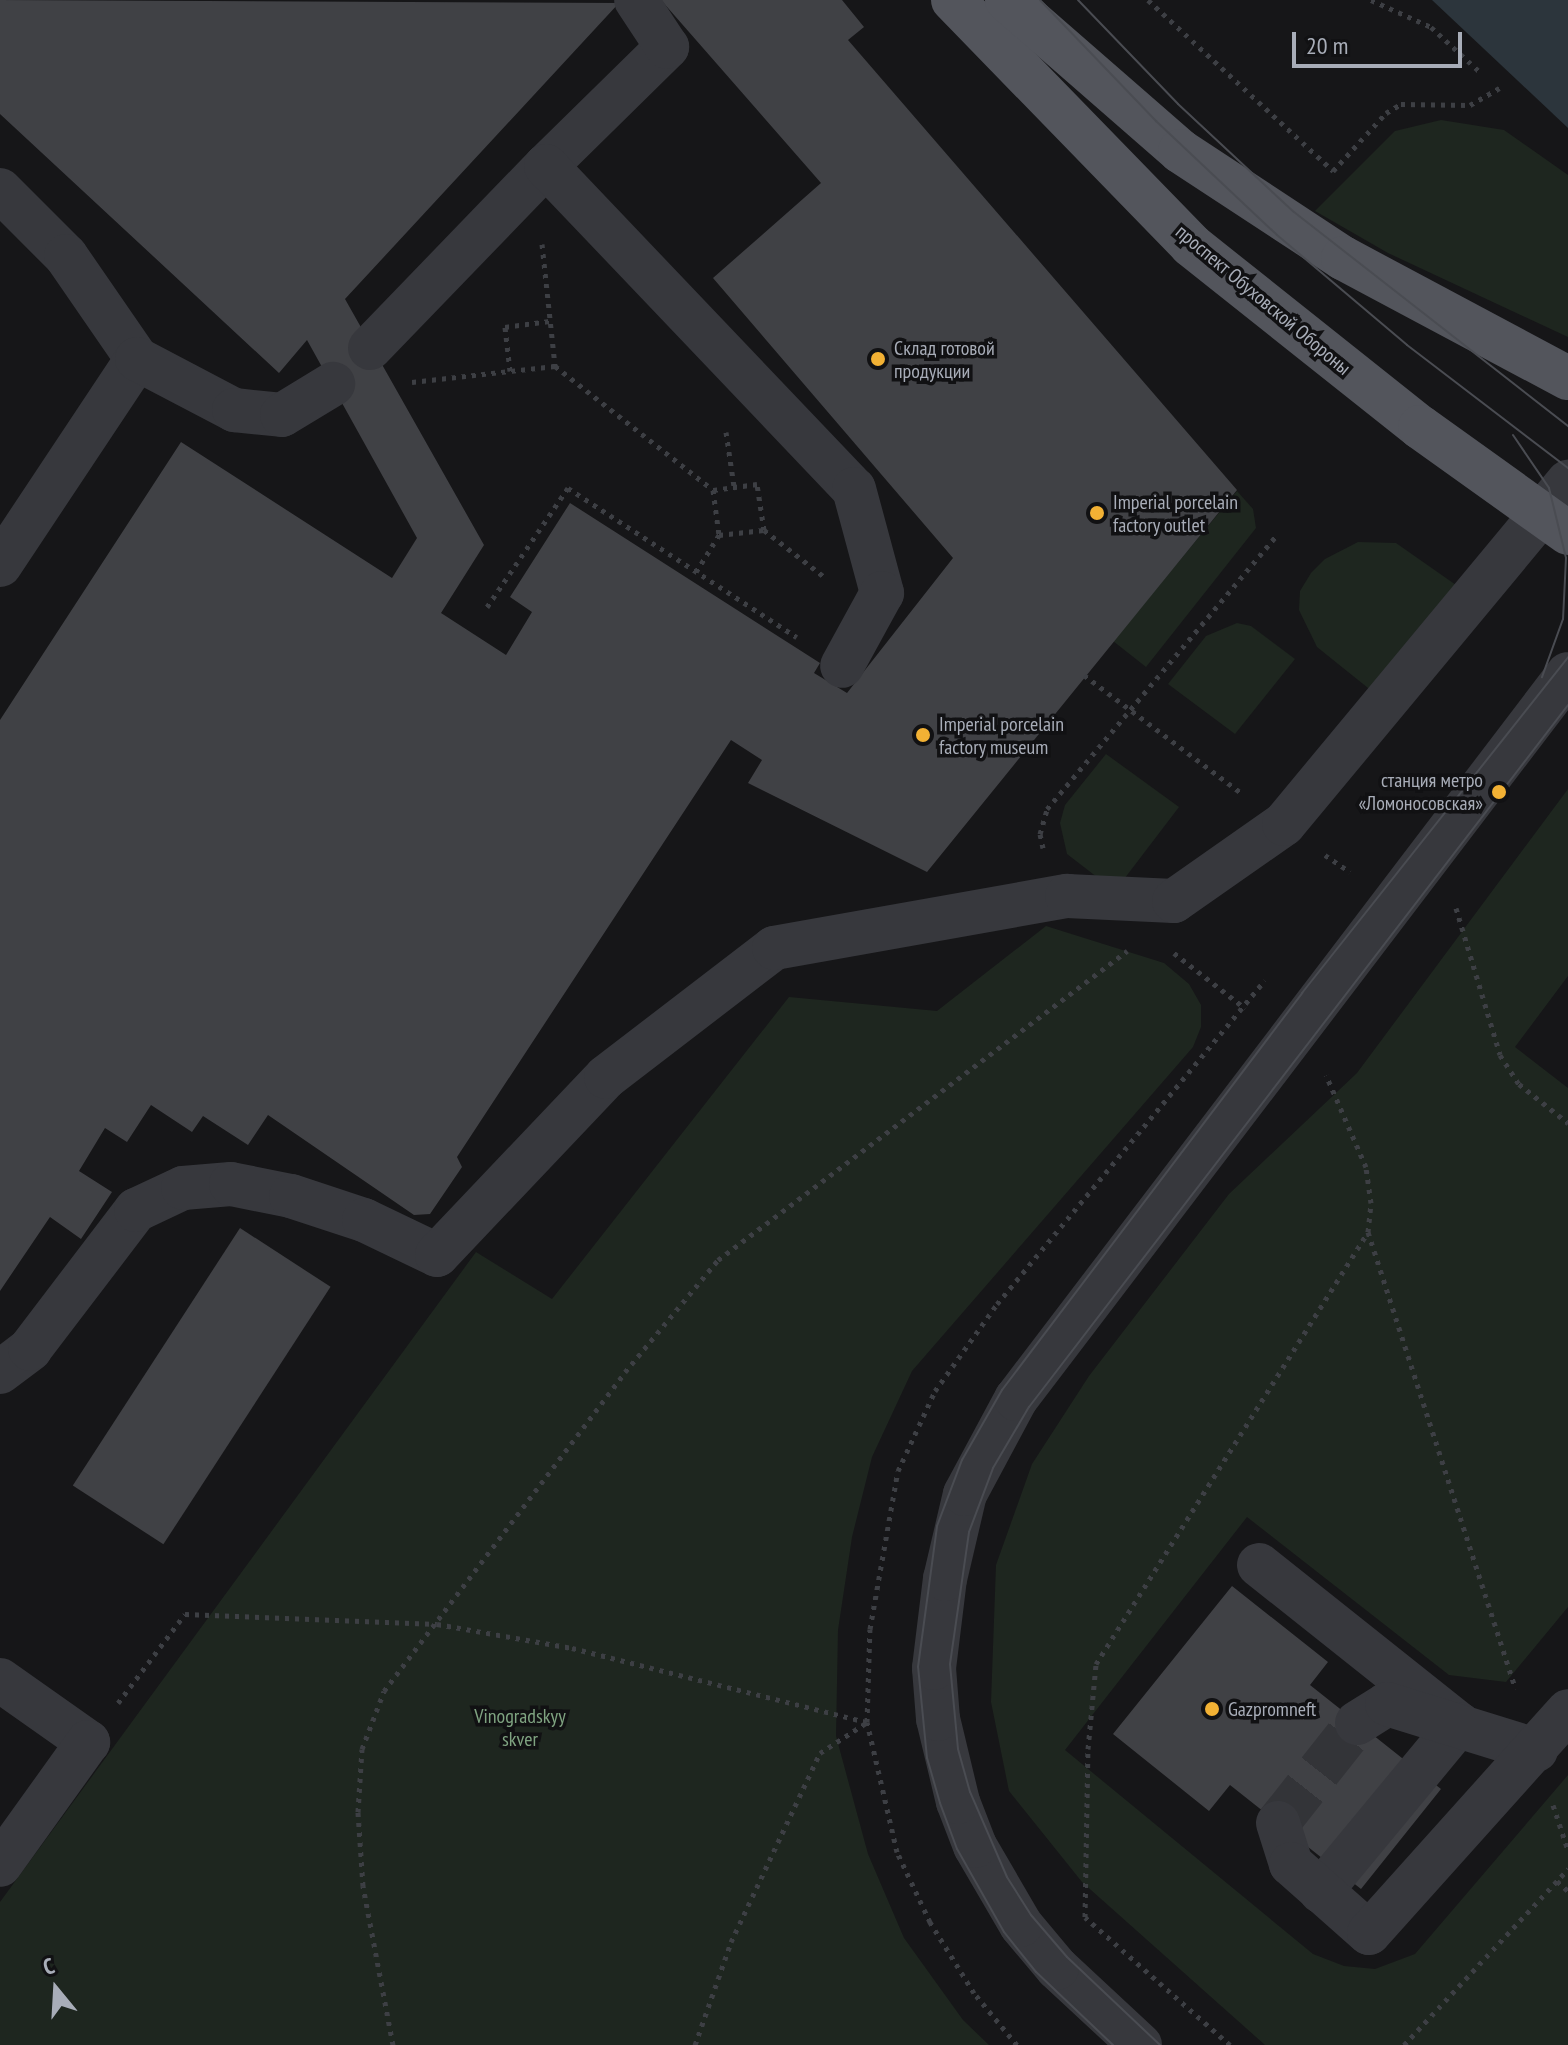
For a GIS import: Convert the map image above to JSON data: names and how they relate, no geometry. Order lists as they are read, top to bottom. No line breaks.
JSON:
{"streets":{"main road":["проспект Обуховской Обороны"]},"parks":["Vinogradskyy skver"],"places":["Склад готовой продукции","Imperial porcelain factory outlet","Imperial porcelain factory museum","станция метро «Ломоносовская»","Gazpromneft"],"scale_bar":"20 m","north":"top"}
